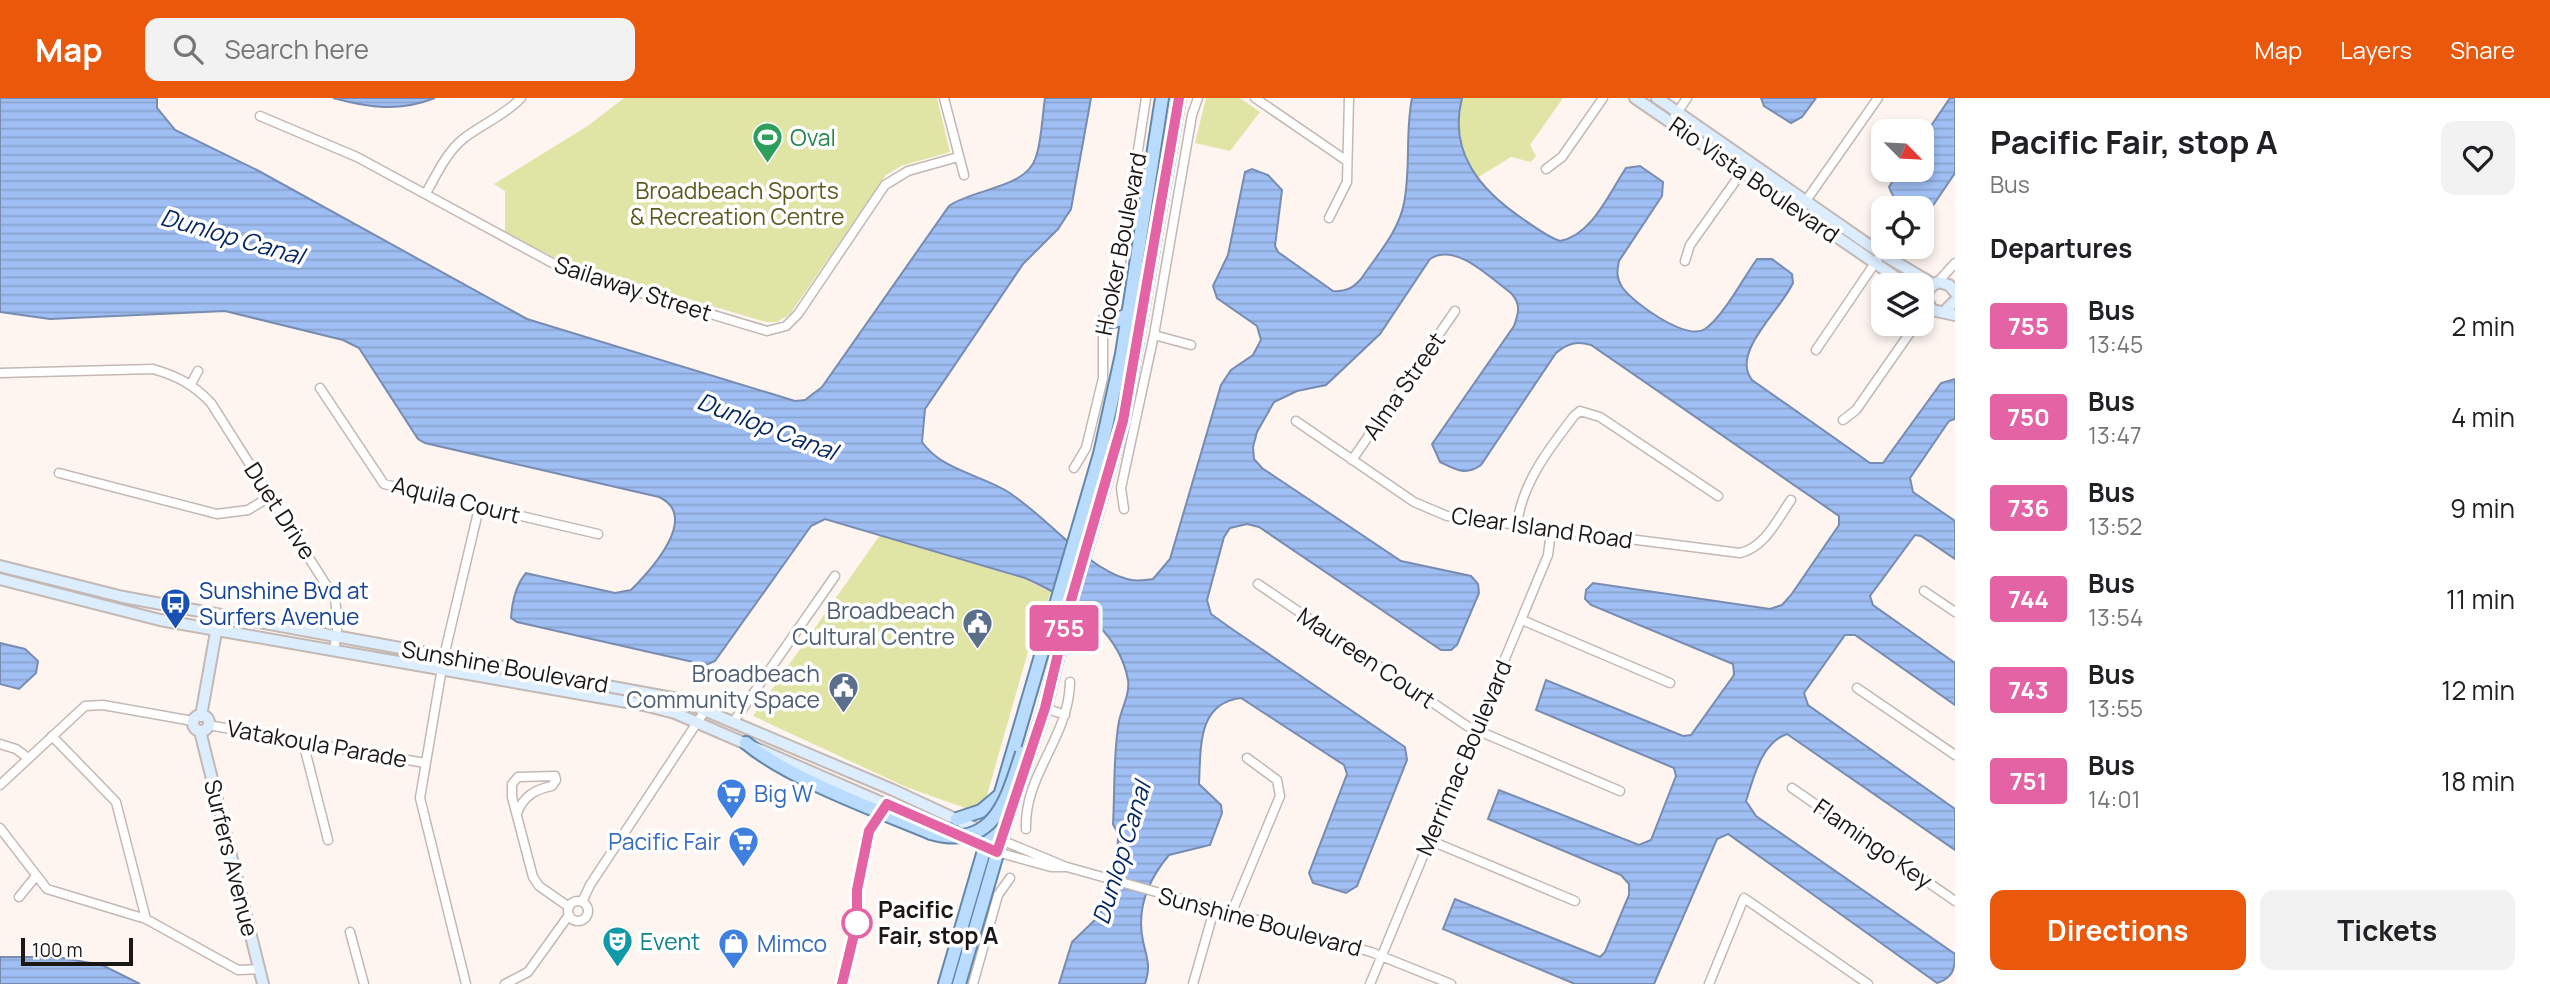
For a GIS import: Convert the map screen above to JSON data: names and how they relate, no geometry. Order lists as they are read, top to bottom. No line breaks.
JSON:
{"streets":{"main road":["Rio Vista Boulevard","Hooker Boulevard","Sunshine Boulevard","Surfers Avenue"],"street":["Sailaway Street","Alma Street","Aquila Court","Duet Drive","Clear Island Road","Maureen Court","Vatakoula Parade","Merrimac Boulevard","Flamingo Key"]},"crossings":[["Hooker Boulevard","Sunshine Boulevard"],["Alma Street","Clear Island Road"],["Duet Drive","Sunshine Boulevard"],["Clear Island Road","Merrimac Boulevard"],["Maureen Court","Merrimac Boulevard"],["Sunshine Boulevard","Merrimac Boulevard"],["Sunshine Boulevard","Surfers Avenue"],["Vatakoula Parade","Surfers Avenue"]],"water":["Dunlop Canal"],"parks":["Broadbeach Sports & Recreation Centre"],"places":{"sports":["Oval"],"bus stop":["Sunshine Bvd at Surfers Avenue"],"public building":["Broadbeach Cultural Centre","Broadbeach Community Space"],"supermarket":["Big W","Pacific Fair"],"other":["Pacific Fair, stop A"],"theatre":["Event"],"shop":["Mimco"]},"lines":["bus line 755"],"scale_bar":"100 m","north":"bottom right","page":{"header":"Map","search":"Search here","nav":["Map","Layers","Share"],"on_map":"755","heading":[["Pacific Fair, stop A","Bus"],"Departures"],"list":[{"mark":"755","name":"Bus","note":"13:45","value":"2 min"},{"mark":"750","name":"Bus","note":"13:47","value":"4 min"},{"mark":"736","name":"Bus","note":"13:52","value":"9 min"},{"mark":"744","name":"Bus","note":"13:54","value":"11 min"},{"mark":"743","name":"Bus","note":"13:55","value":"12 min"},{"mark":"751","name":"Bus","note":"14:01","value":"18 min"}],"buttons":["Directions","Tickets"],"scale":"100 m"}}
